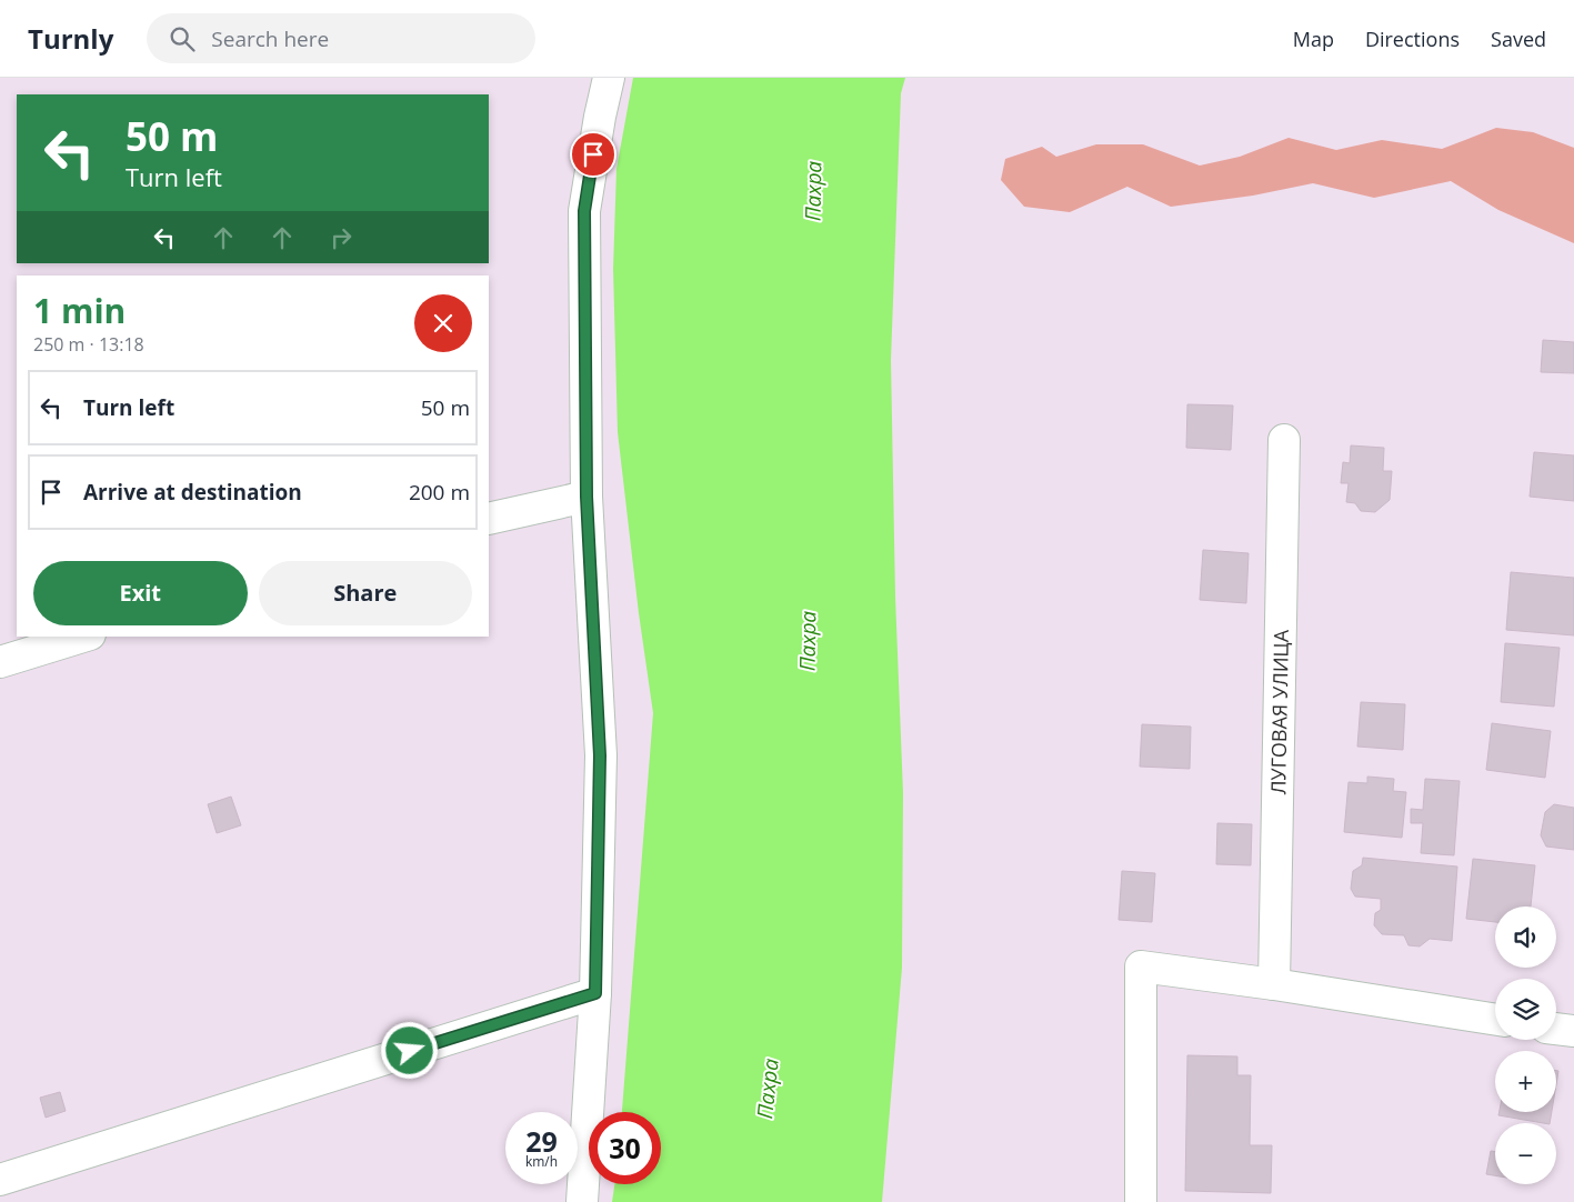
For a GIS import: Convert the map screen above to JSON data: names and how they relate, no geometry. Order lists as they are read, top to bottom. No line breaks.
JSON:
{"streets":{"street":["ЛУГОВАЯ УЛИЦА"]},"water":["Пахра"],"page":{"header":"Turnly","search":"Search here","nav":["Map","Directions","Saved"],"turn":["50 m","Turn left"],"heading":["1 min","250 m · 13:18"],"list":[{"name":"Turn left","value":"50 m"},{"name":"Arrive at destination","value":"200 m"}],"buttons":["Exit","Share"],"map_buttons":["+","−"],"speed":"29 km/h","limit":"30"}}
